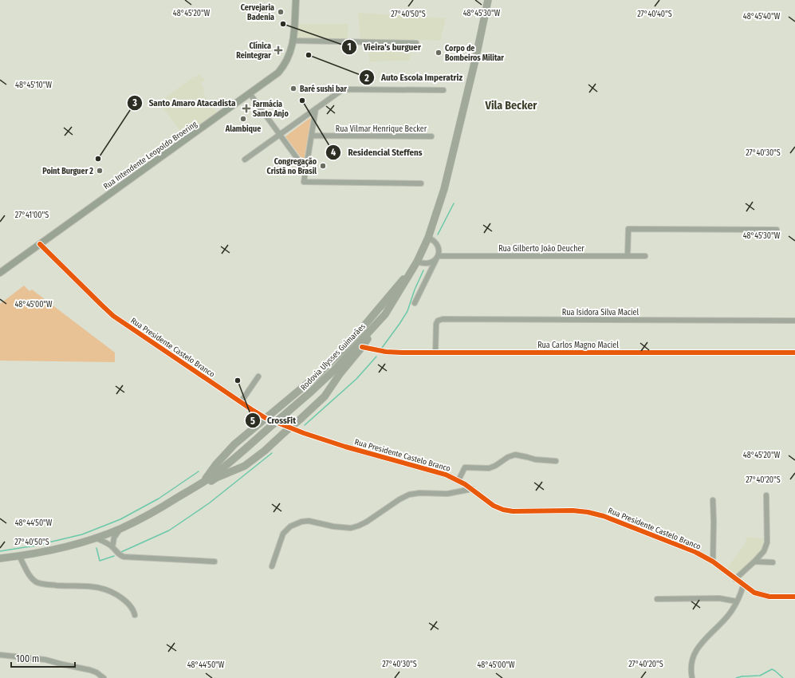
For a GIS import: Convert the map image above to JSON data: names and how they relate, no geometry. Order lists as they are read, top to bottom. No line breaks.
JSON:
{"streets":{"highway":["Rodovia Ulysses Guimarães"],"main road":["Rua Intendente Leopoldo Broering"],"street":["Rua Vilmar Henrique Becker","Rua Gilberto João Deucher","Rua Isidora Silva Maciel","Rua Carlos Magno Maciel","Rua Presidente Castelo Branco"]},"crossings":[["Rua Intendente Leopoldo Broering","Rua Presidente Castelo Branco"],["Rua Isidora Silva Maciel","Rua Carlos Magno Maciel"]],"districts":["Vila Becker"],"places":{"other":["Cervejaria Badenia","Vieira's burguer","Corpo de Bombeiros Militar","Auto Escola Imperatriz","Baré sushi bar","Residencial Steffens","Alambique","Santo Amaro Atacadista","Congregação Cristã no Brasil","Point Burguer 2","CrossFit"],"health":["Clínica Reintegrar","Farmácia Santo Anjo"]},"scale_bar":"100 m","coordinates":["48°45'20\"W","48°45'30\"W","27°40'50\"S","27°40'40\"S","48°45'40\"W","48°45'10\"W","27°40'30\"S","27°41'00\"S","48°45'00\"W","27°40'20\"S","48°44'50\"W"]}
